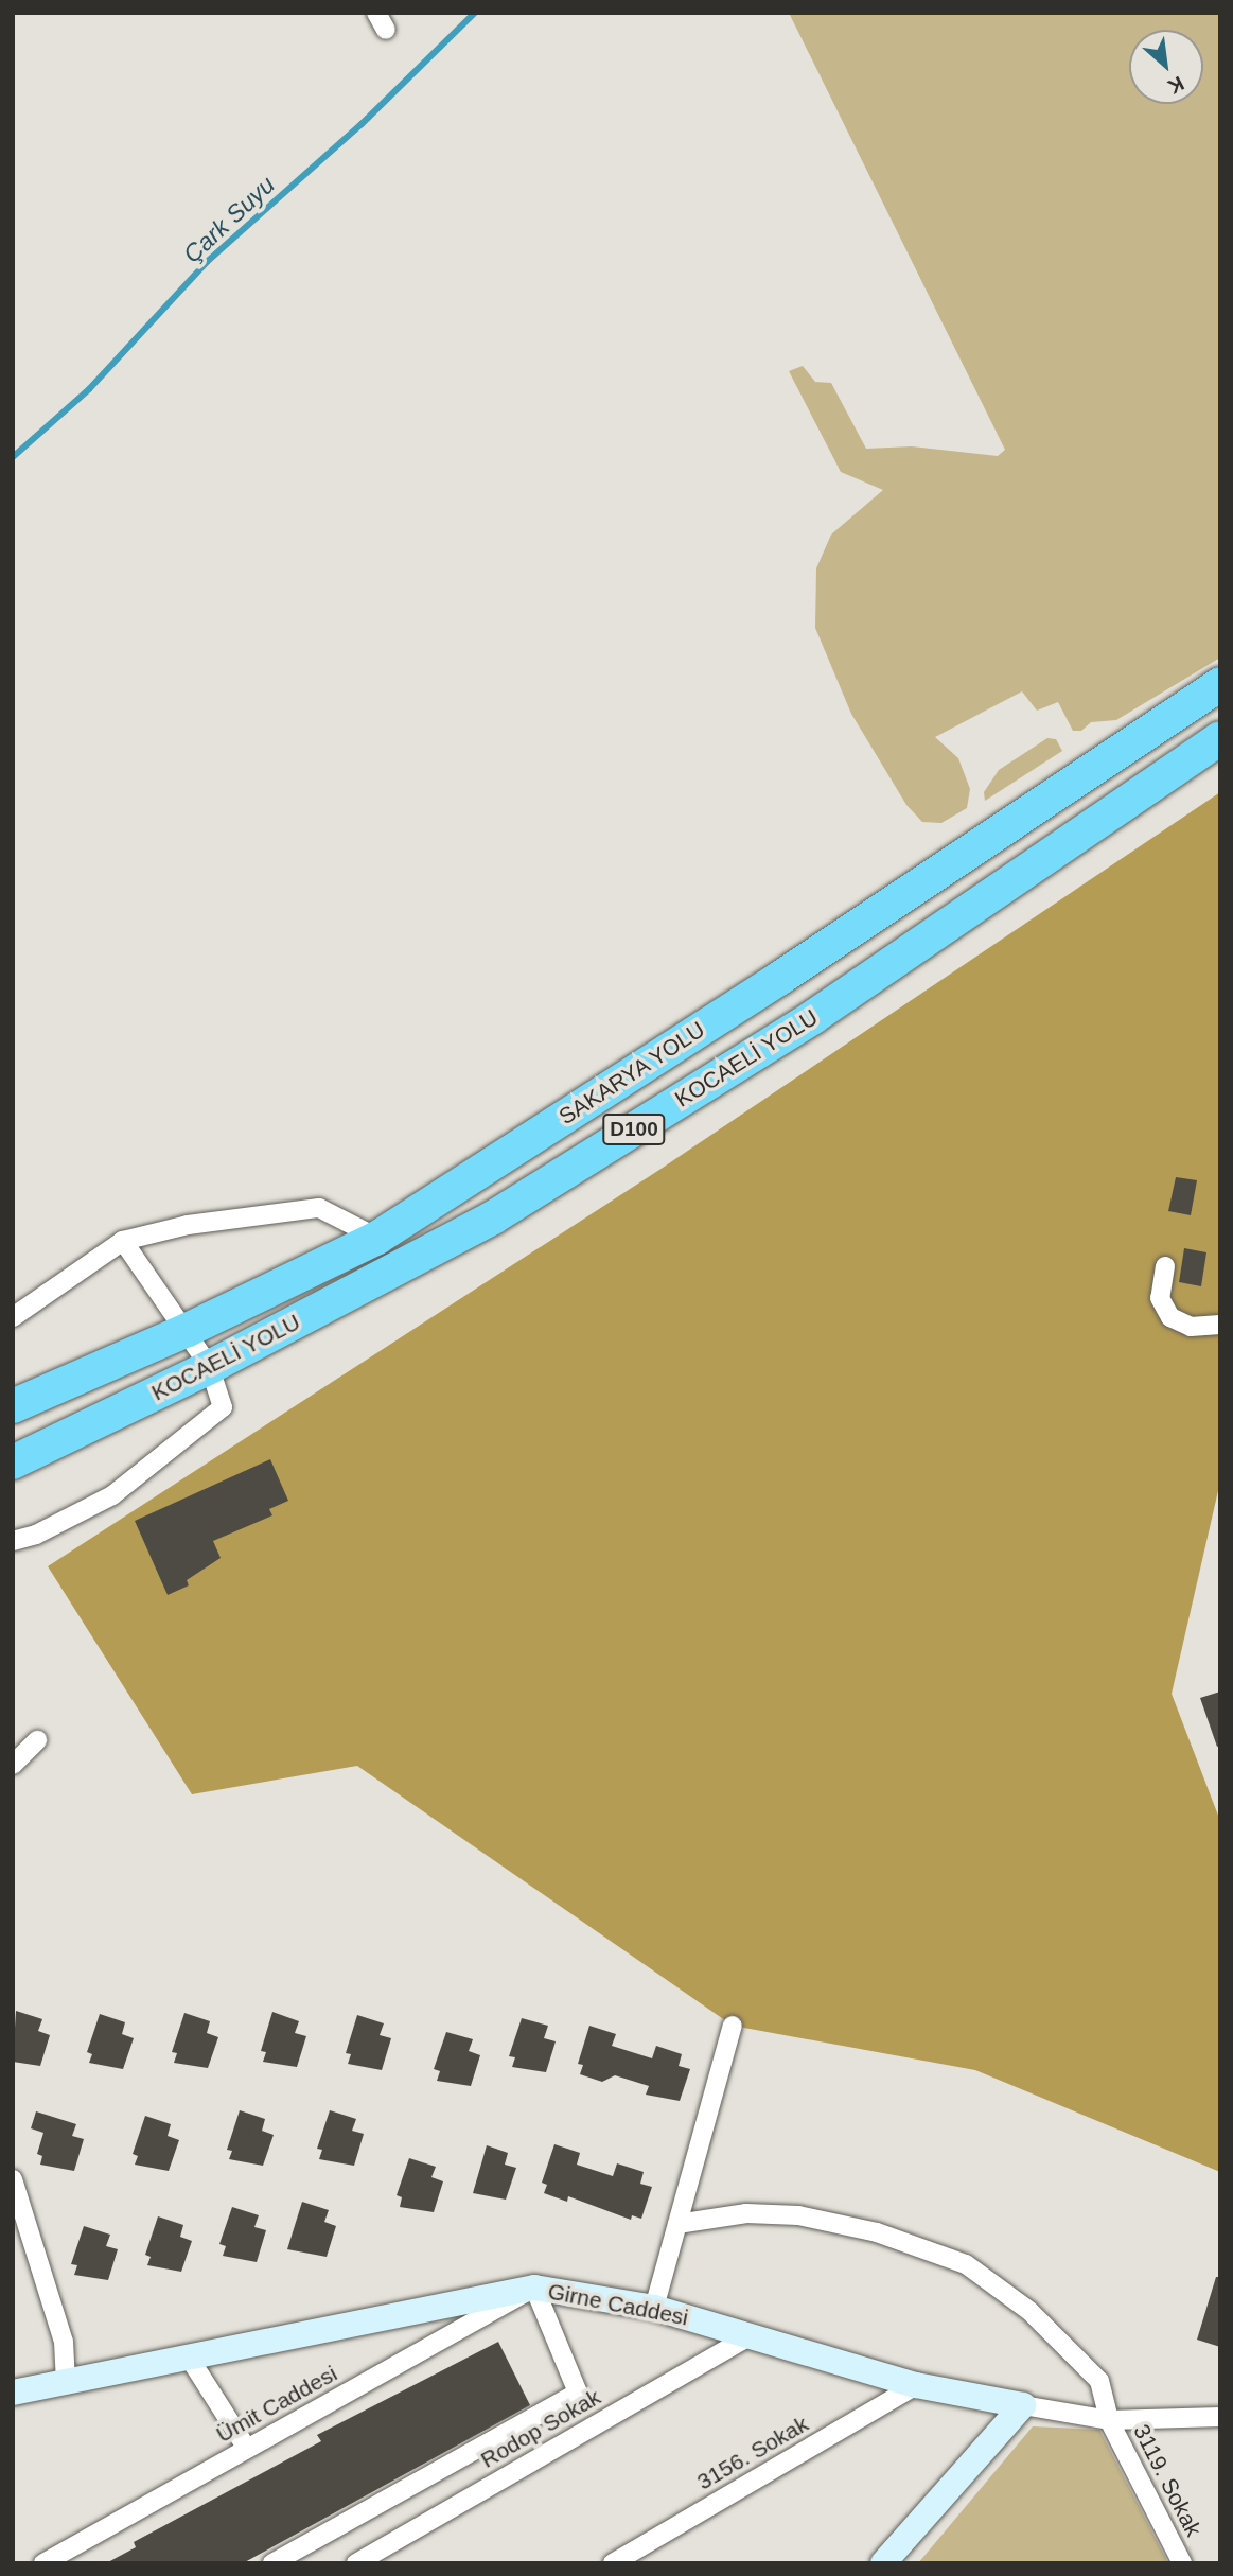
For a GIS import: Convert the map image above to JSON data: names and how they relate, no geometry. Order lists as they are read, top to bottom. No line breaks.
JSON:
{"streets":{"highway":["KOCAELİ YOLU","SAKARYA YOLU","D100"],"street":["Girne Caddesi","Ümit Caddesi","Rodop Sokak","3156. Sokak","3119. Sokak"]},"crossings":[["Girne Caddesi","Ümit Caddesi"],["Girne Caddesi","Rodop Sokak"],["Girne Caddesi","3156. Sokak"],["Girne Caddesi","3119. Sokak"]],"water":["Çark Suyu"],"north":"bottom right"}
